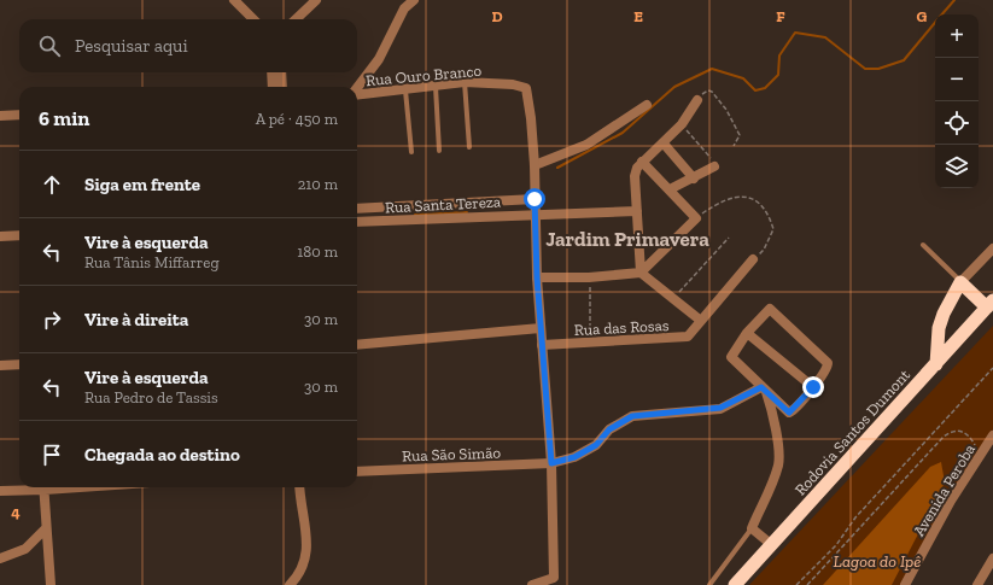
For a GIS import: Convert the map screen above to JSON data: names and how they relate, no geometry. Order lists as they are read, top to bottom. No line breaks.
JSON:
{"streets":{"highway":["Rodovia Santos Dumont"],"street":["Rua Ouro Branco","Rua Santa Tereza","Rua das Rosas","Rua São Simão","Avenida Peroba"]},"districts":["Jardim Primavera"],"water":["Lagoa do Ipê"],"page":{"map_buttons":["+","−"],"search":"Pesquisar aqui","heading":["6 min","A pé · 450 m"],"list":[["Siga em frente","210 m"],["Vire à esquerda","Rua Tânis Miffarreg","180 m"],["Vire à direita","30 m"],["Vire à esquerda","Rua Pedro de Tassis","30 m"],"Chegada ao destino"]},"grid":{"columns":["D","E","F","G"],"rows":["4"]}}
